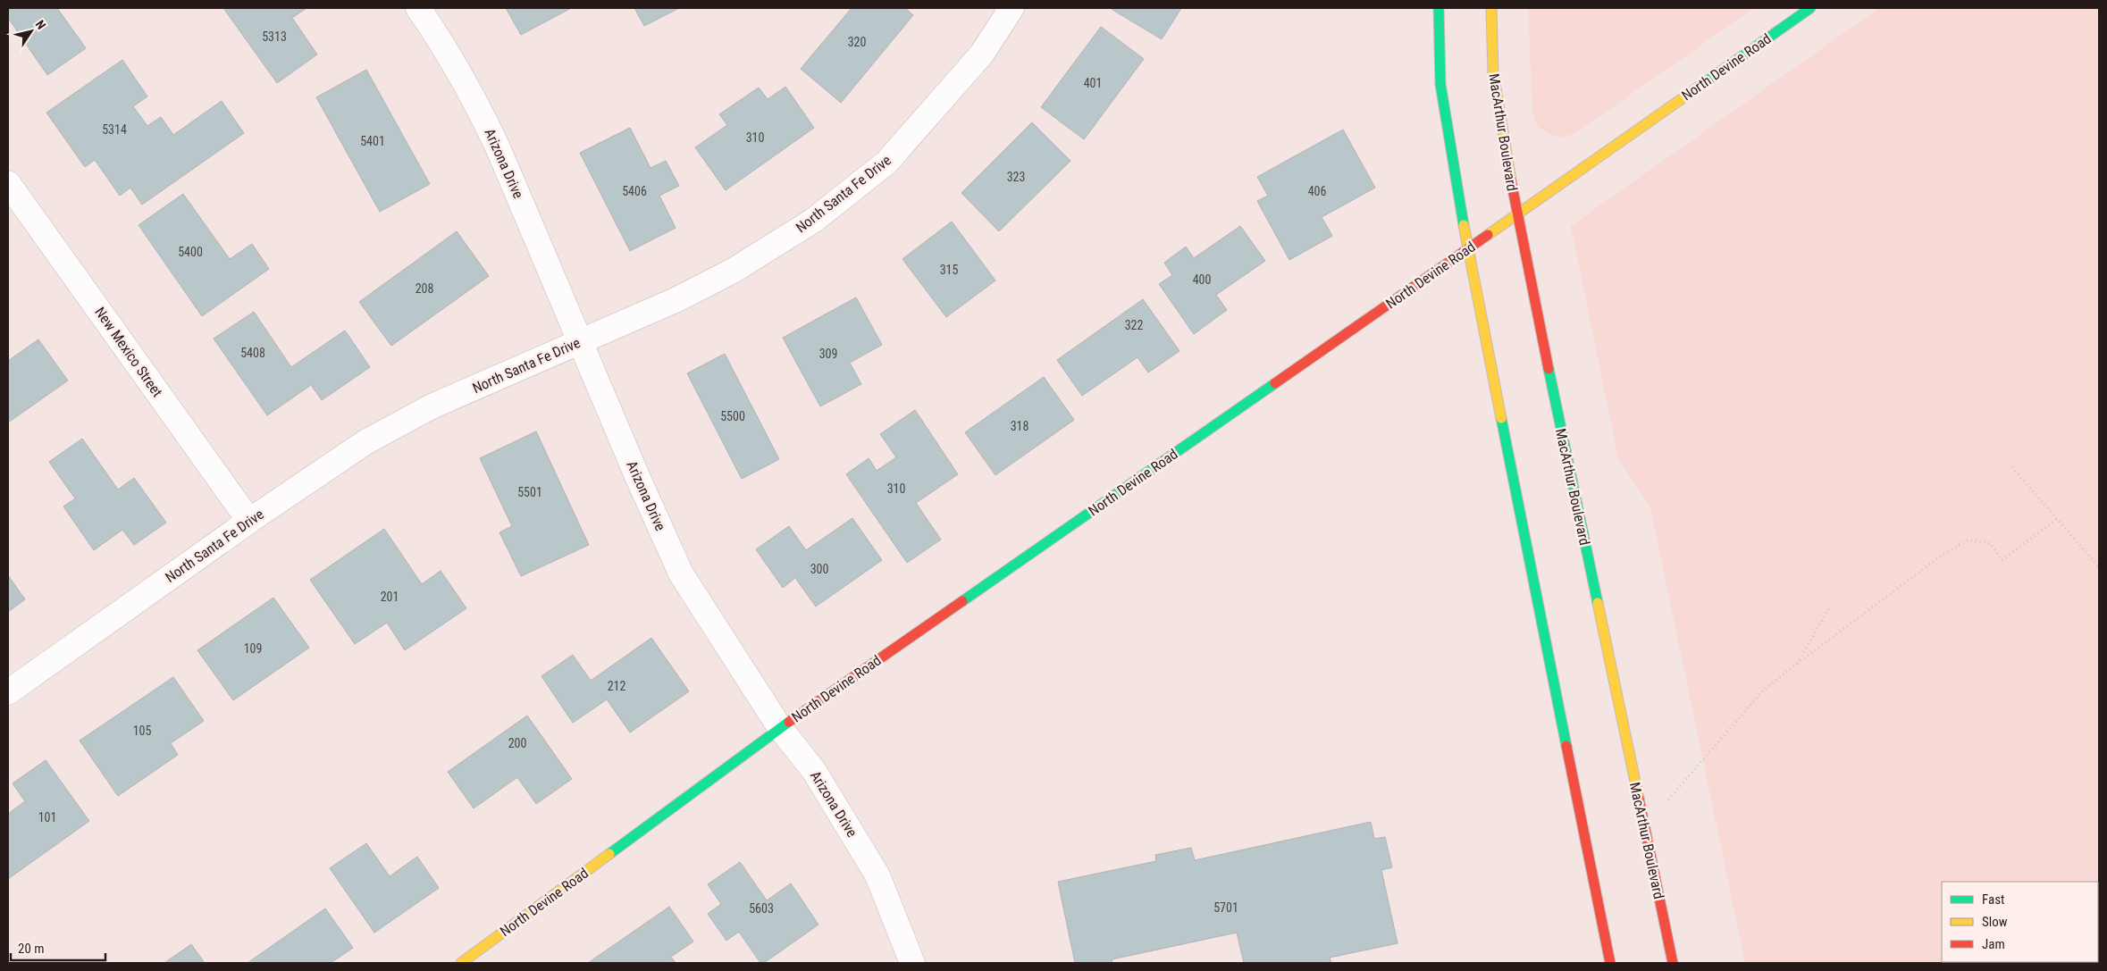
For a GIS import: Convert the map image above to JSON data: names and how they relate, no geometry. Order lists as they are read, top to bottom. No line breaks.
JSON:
{"streets":{"street":["North Devine Road","MacArthur Boulevard","Arizona Drive","North Santa Fe Drive","New Mexico Street"]},"crossings":[["North Devine Road","MacArthur Boulevard"],["North Devine Road","Arizona Drive"],["Arizona Drive","North Santa Fe Drive"],["North Santa Fe Drive","New Mexico Street"]],"house_numbers":["5313","320","401","5314","310","5401","323","5406","406","5400","315","400","208","322","5408","309","5500","318","310","5501","300","201","109","212","105","200","101","5701","5603"],"legend":["Fast","Slow","Jam"],"scale_bar":"20 m","north":"top right"}
